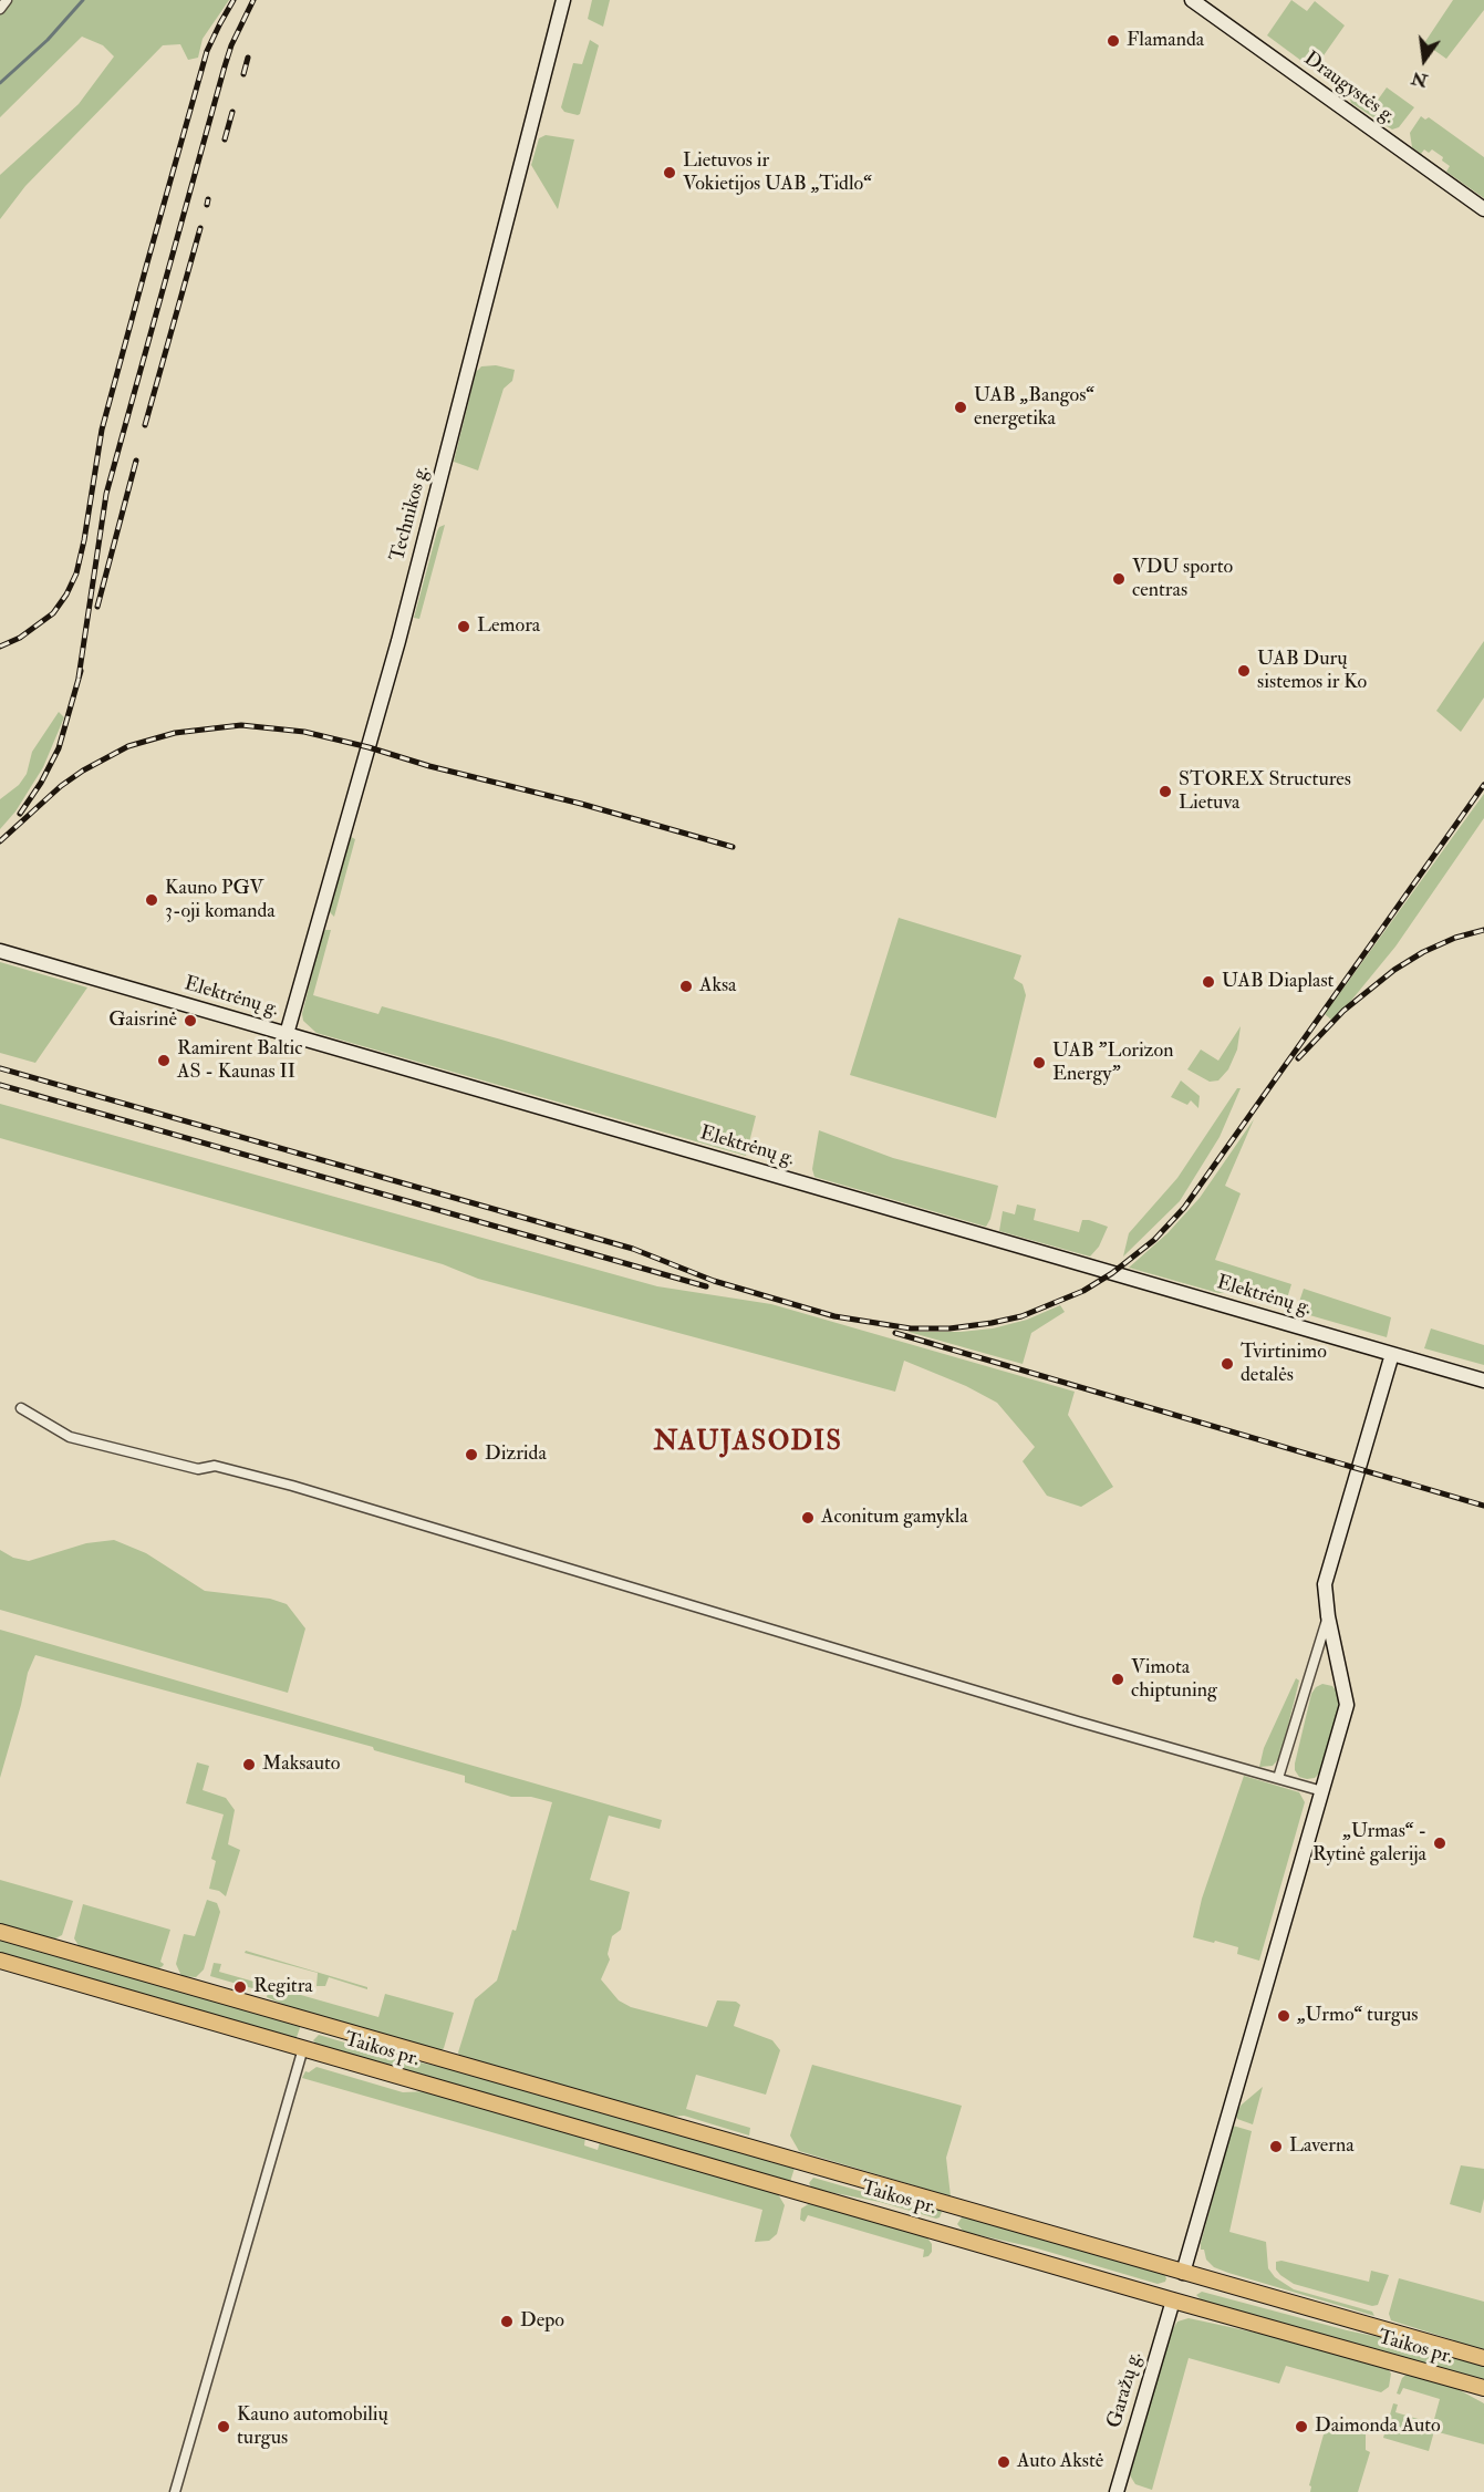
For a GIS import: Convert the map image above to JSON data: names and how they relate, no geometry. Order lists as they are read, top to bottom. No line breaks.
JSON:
{"streets":{"main road":["Taikos pr."],"street":["Draugystės g.","Technikos g.","Elektrėnų g.","Garažų g."]},"crossings":[["Technikos g.","Elektrėnų g."],["Taikos pr.","Garažų g."]],"districts":["NAUJASODIS"],"places":["Flamanda","Lietuvos ir Vokietijos UAB „Tidlo“","UAB „Bangos“ energetika","VDU sporto centras","Lemora","UAB Durų sistemos ir Ko","STOREX Structures Lietuva","Kauno PGV 3-oji komanda","UAB Diaplast","Aksa","Gaisrinė","Ramirent Baltic AS - Kaunas II","UAB \"Lorizon Energy\"","Tvirtinimo detalės","Dizrida","Aconitum gamykla","Vimota chiptuning","Maksauto","„Urmas“ - Rytinė galerija","Regitra","„Urmo“ turgus","Laverna","Depo","Kauno automobilių turgus","Daimonda Auto","Auto Akstė"],"north":"bottom"}
